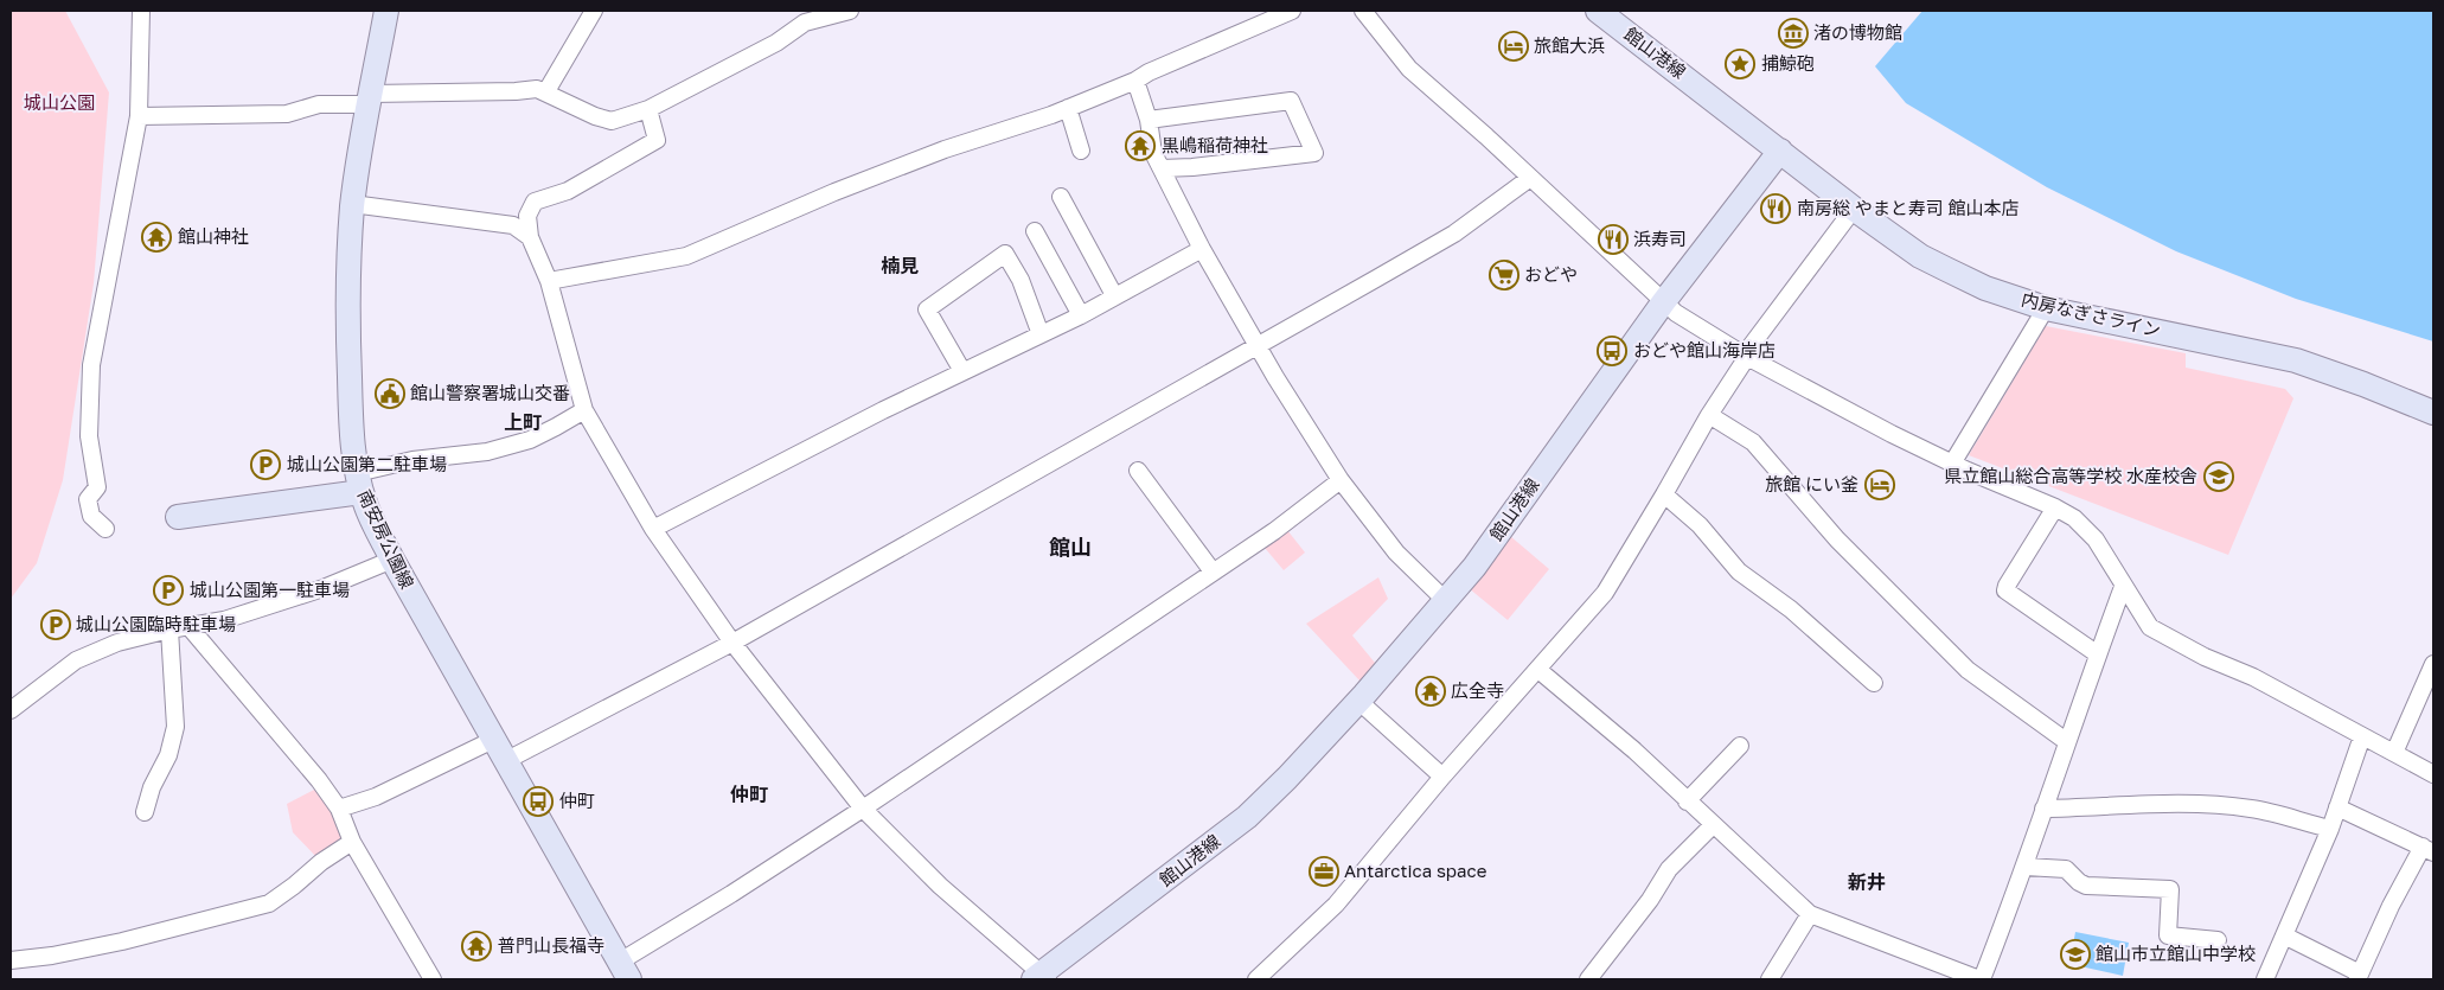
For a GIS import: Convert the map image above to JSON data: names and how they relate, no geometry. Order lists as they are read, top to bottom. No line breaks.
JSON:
{"streets":{"main road":["館山港線","内房なぎさライン","南安房公園線"]},"crossings":[["館山港線","内房なぎさライン"]],"districts":["楠見","上町","館山","仲町","新井"],"parks":["城山公園"],"places":{"museum":["渚の博物館"],"hotel":["旅館大浜","旅館 にい釜"],"place":["捕鯨砲"],"temple":["黒嶋稲荷神社","館山神社","広全寺","普門山長福寺"],"restaurant":["南房総 やまと寿司 館山本店","浜寿司"],"supermarket":["おどや"],"bus stop":["おどや館山海岸店","仲町"],"public building":["館山警察署城山交番"],"parking":["城山公園第二駐車場","城山公園第一駐車場","城山公園臨時駐車場"],"school or university":["県立館山総合高等学校 水産校舎","館山市立館山中学校"],"office":["Antarctica space"]}}
